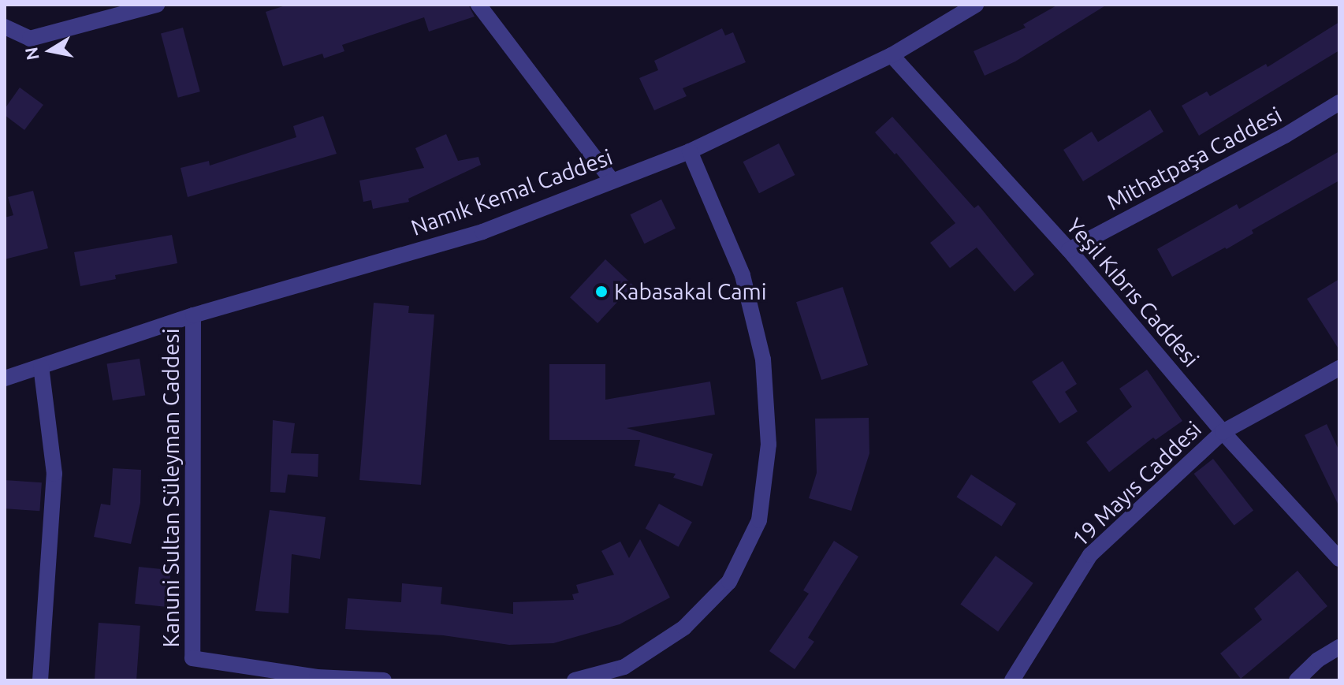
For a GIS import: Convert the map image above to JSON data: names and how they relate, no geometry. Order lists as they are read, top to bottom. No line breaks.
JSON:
{"streets":{"street":["Mithatpaşa Caddesi","Namık Kemal Caddesi","Yeşil Kıbrıs Caddesi","19 Mayıs Caddesi","Kanuni Sultan Süleyman Caddesi"]},"crossings":[["Mithatpaşa Caddesi","Yeşil Kıbrıs Caddesi"],["Namık Kemal Caddesi","Yeşil Kıbrıs Caddesi"],["Namık Kemal Caddesi","Kanuni Sultan Süleyman Caddesi"],["Yeşil Kıbrıs Caddesi","19 Mayıs Caddesi"]],"places":["Kabasakal Cami"],"north":"left"}
